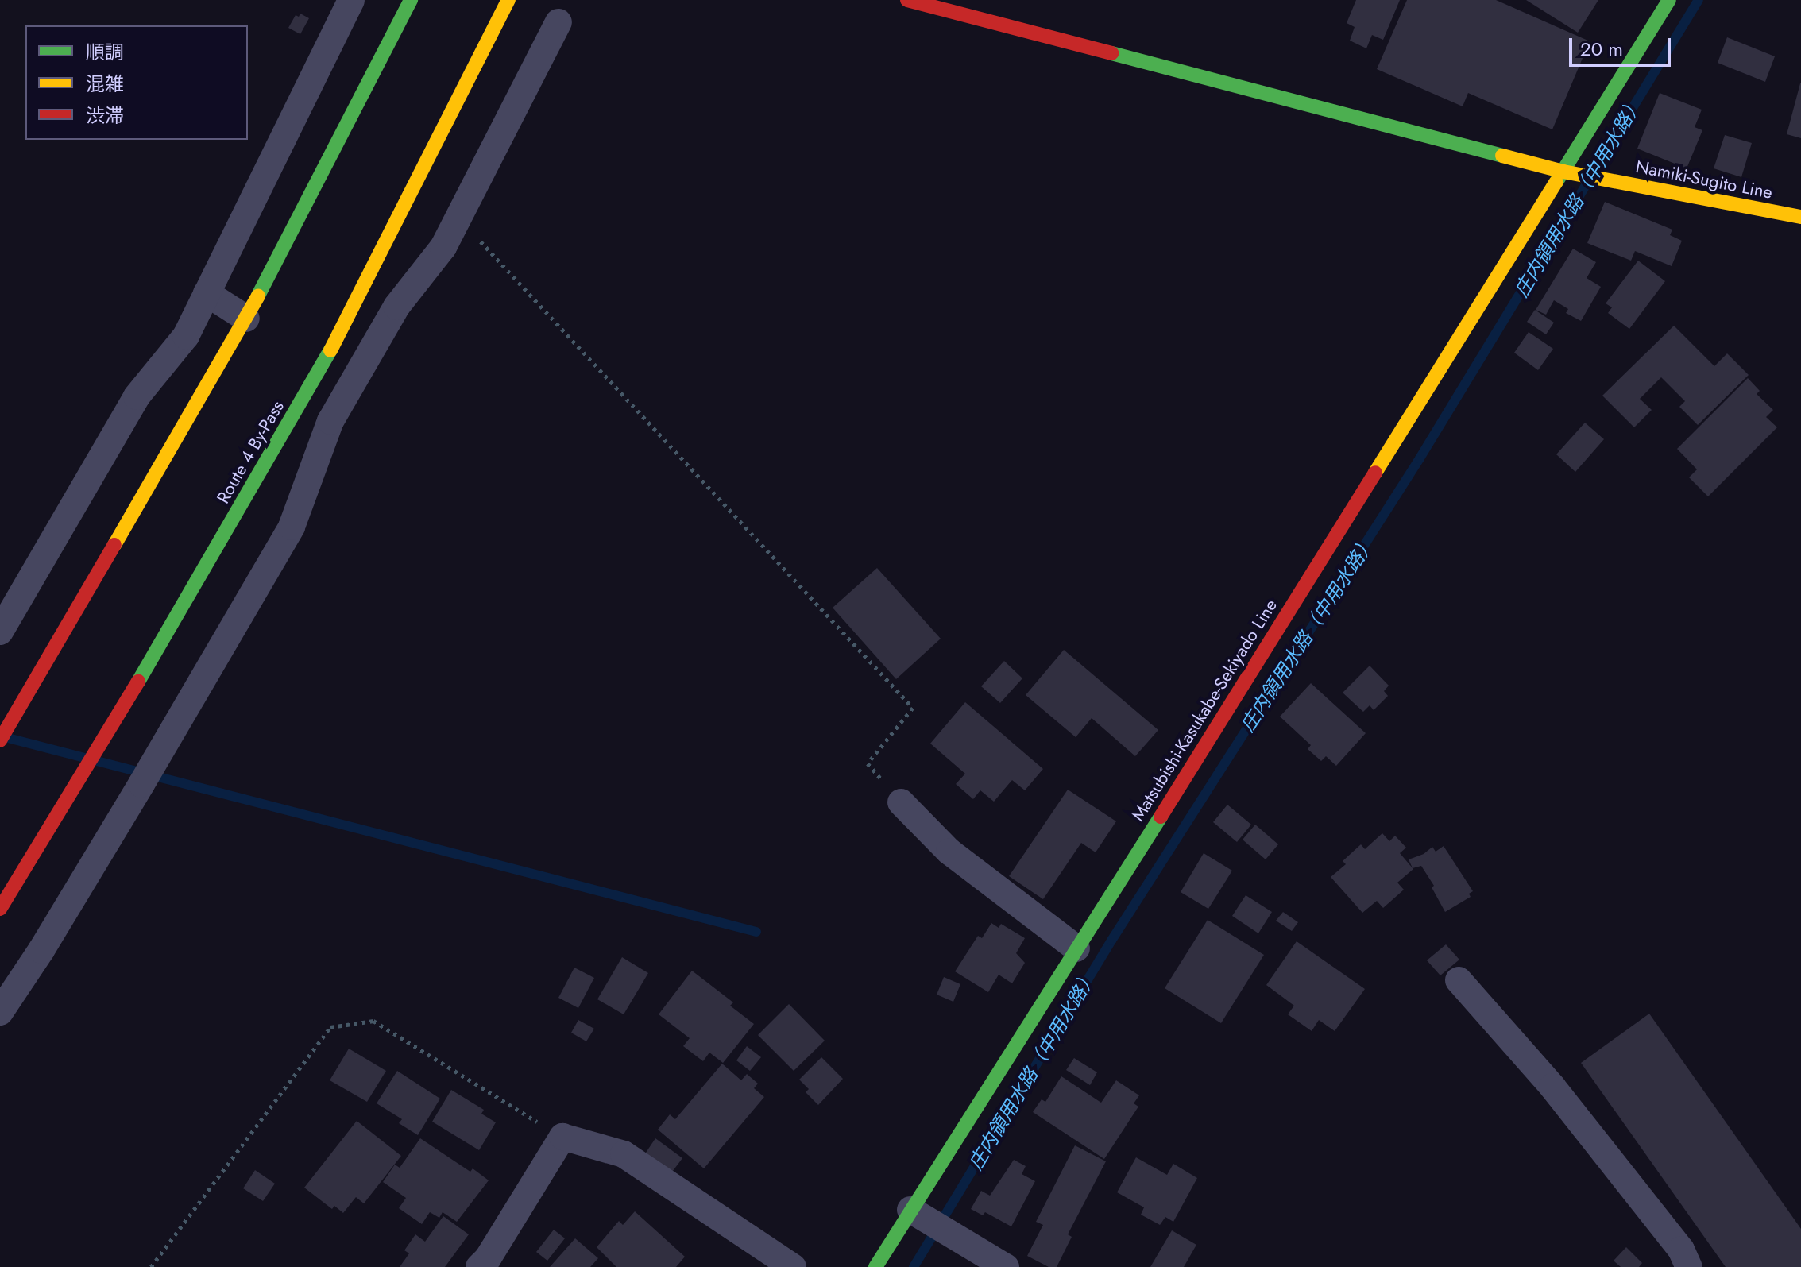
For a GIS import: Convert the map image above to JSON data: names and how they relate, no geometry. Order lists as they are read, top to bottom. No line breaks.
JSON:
{"streets":{"main road":["Namiki-Sugito Line","Route 4 By-Pass","Matsubishi-Kasukabe-Sekiyado Line"]},"crossings":[["Namiki-Sugito Line","Matsubishi-Kasukabe-Sekiyado Line"]],"water":["庄内領用水路（中用水路）"],"legend":["順調","混雑","渋滞"],"scale_bar":"20 m"}
